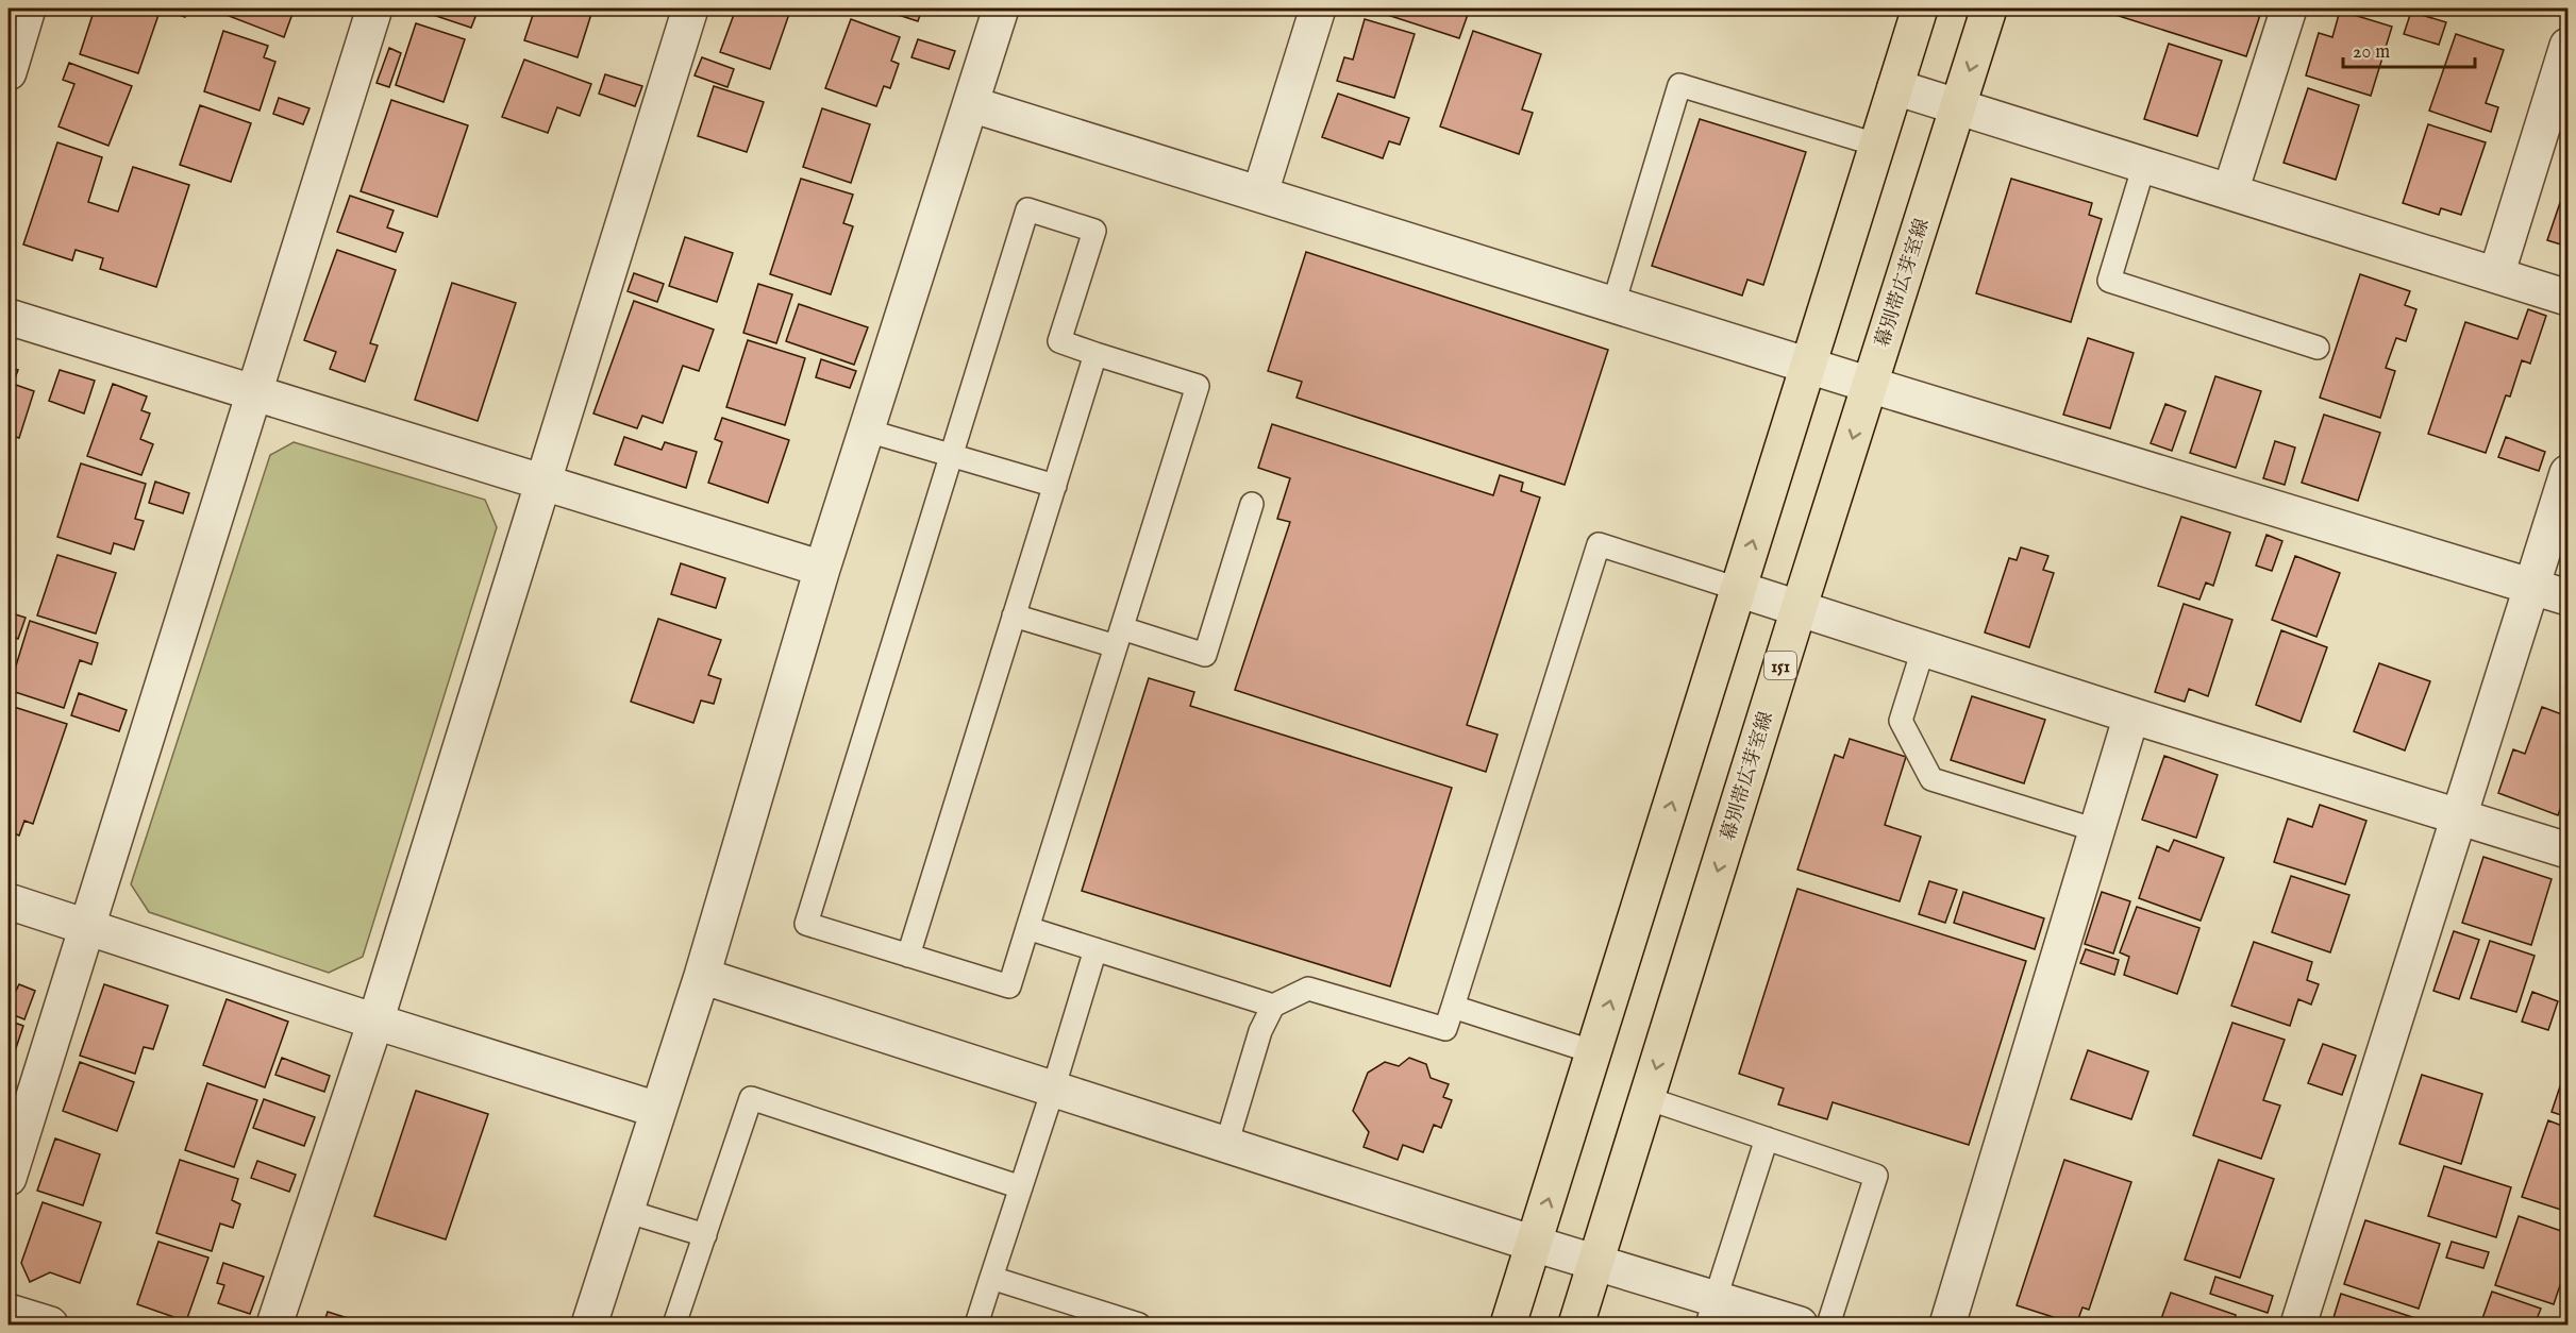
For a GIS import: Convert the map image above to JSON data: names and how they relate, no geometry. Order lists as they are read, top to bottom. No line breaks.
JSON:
{"streets":{"main road":["幕別帯広芽室線","151"]},"scale_bar":"20 m"}
